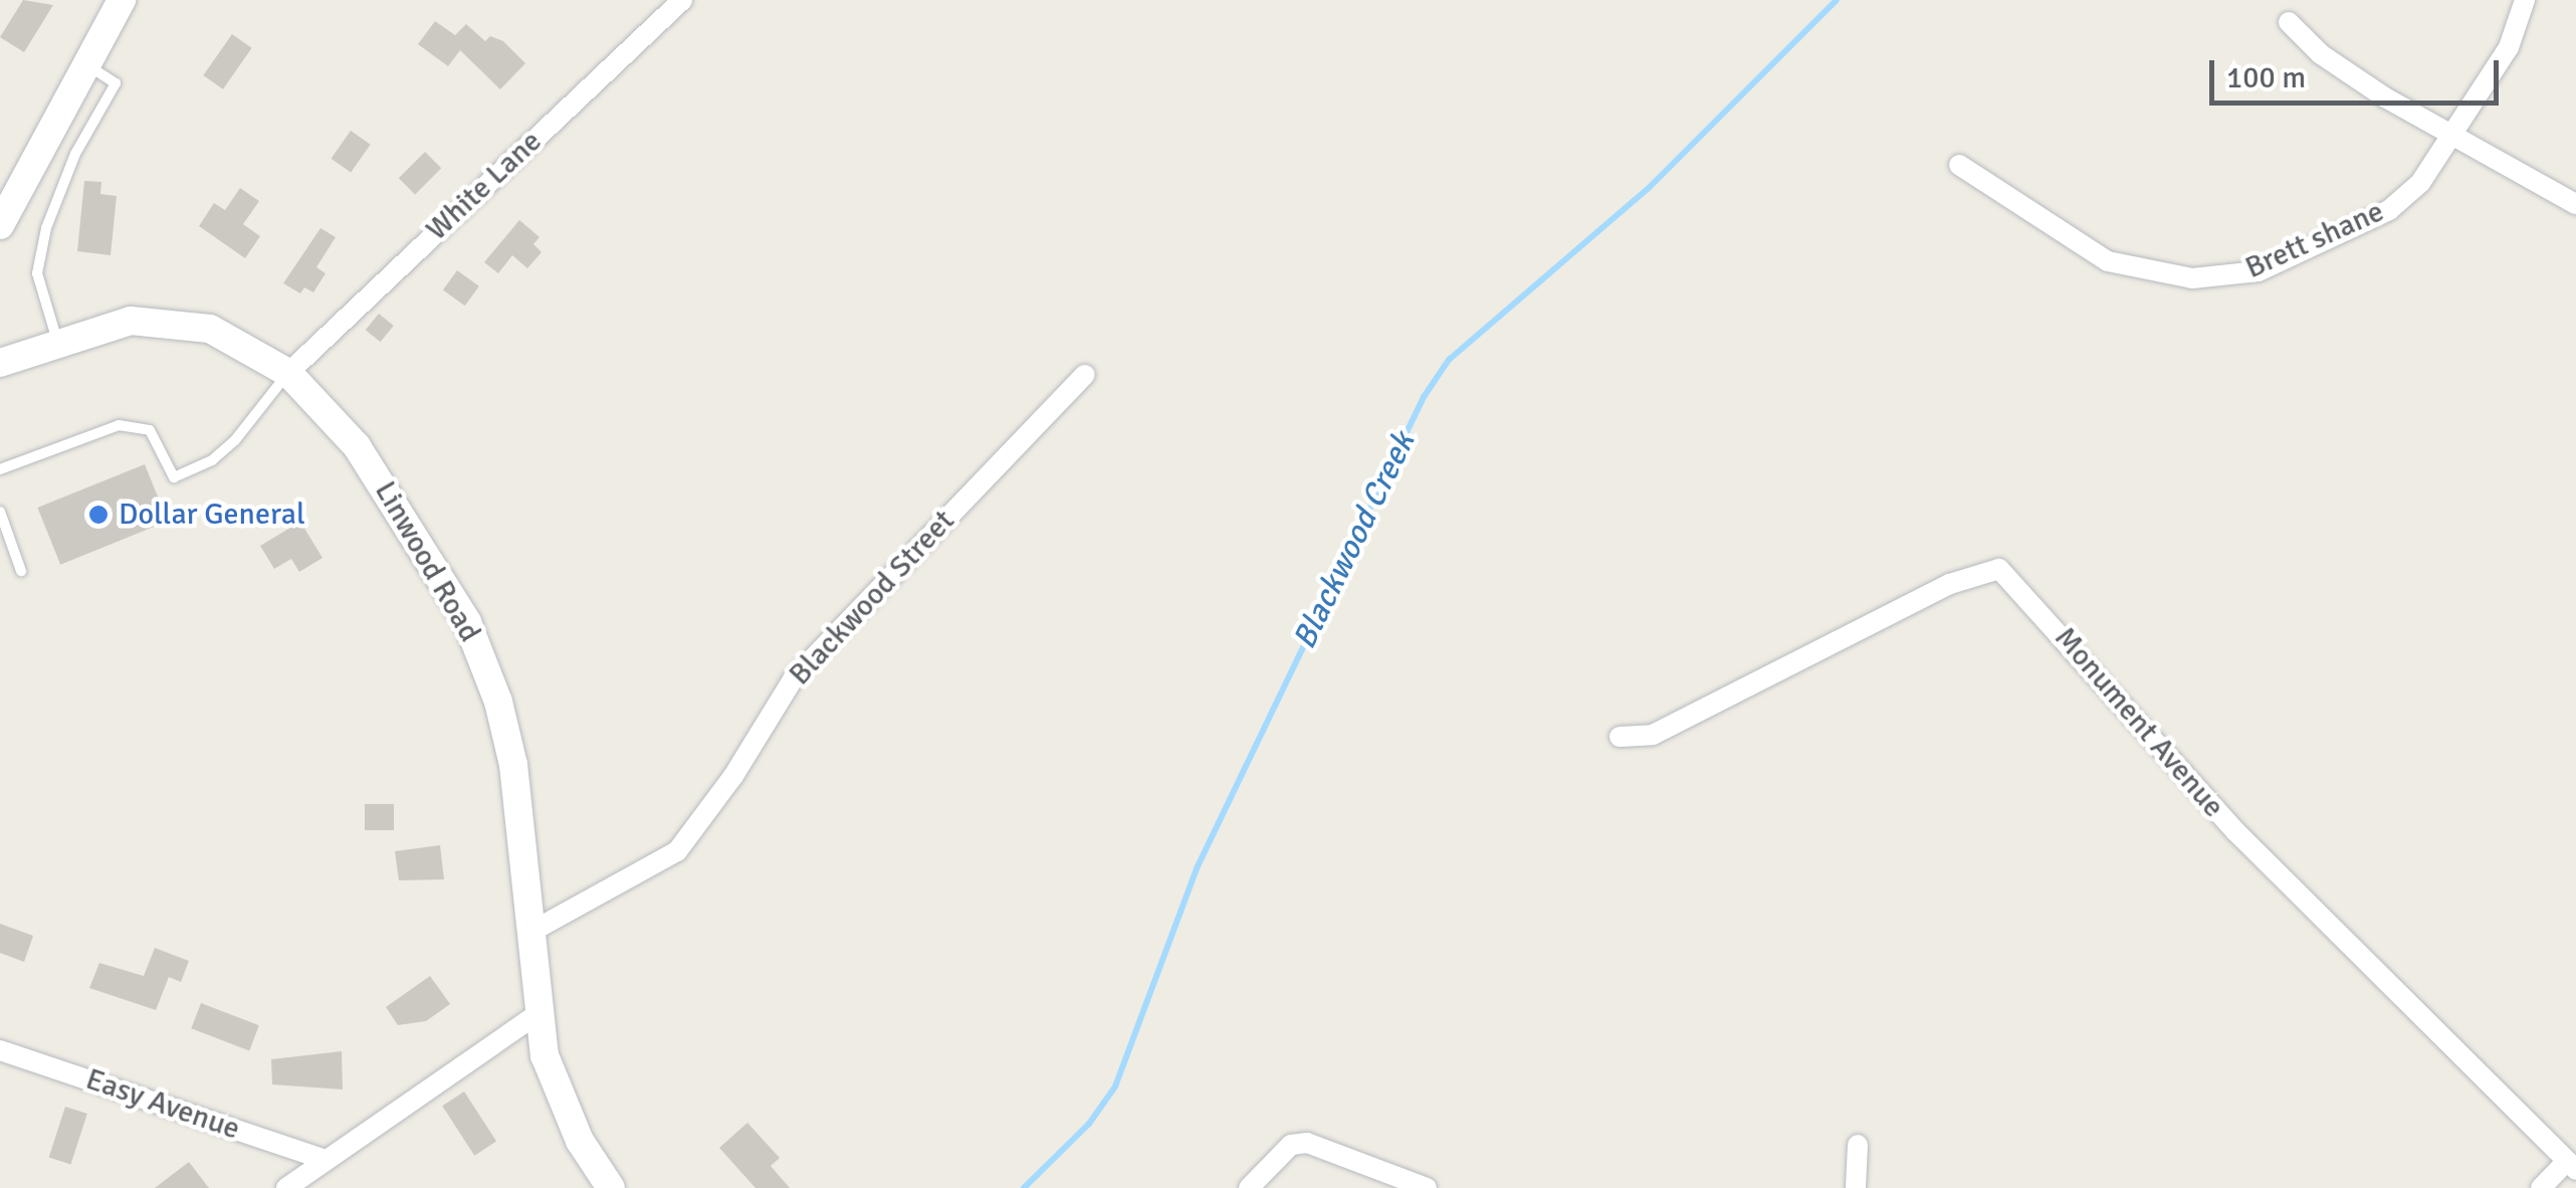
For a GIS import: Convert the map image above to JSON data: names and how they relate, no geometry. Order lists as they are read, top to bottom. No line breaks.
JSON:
{"streets":{"main road":["Linwood Road"],"street":["White Lane","Brett shane","Blackwood Street","Monument Avenue","Easy Avenue"]},"crossings":[["White Lane","Linwood Road"],["Linwood Road","Blackwood Street"]],"water":["Blackwood Creek"],"places":["Dollar General"],"scale_bar":"100 m"}
